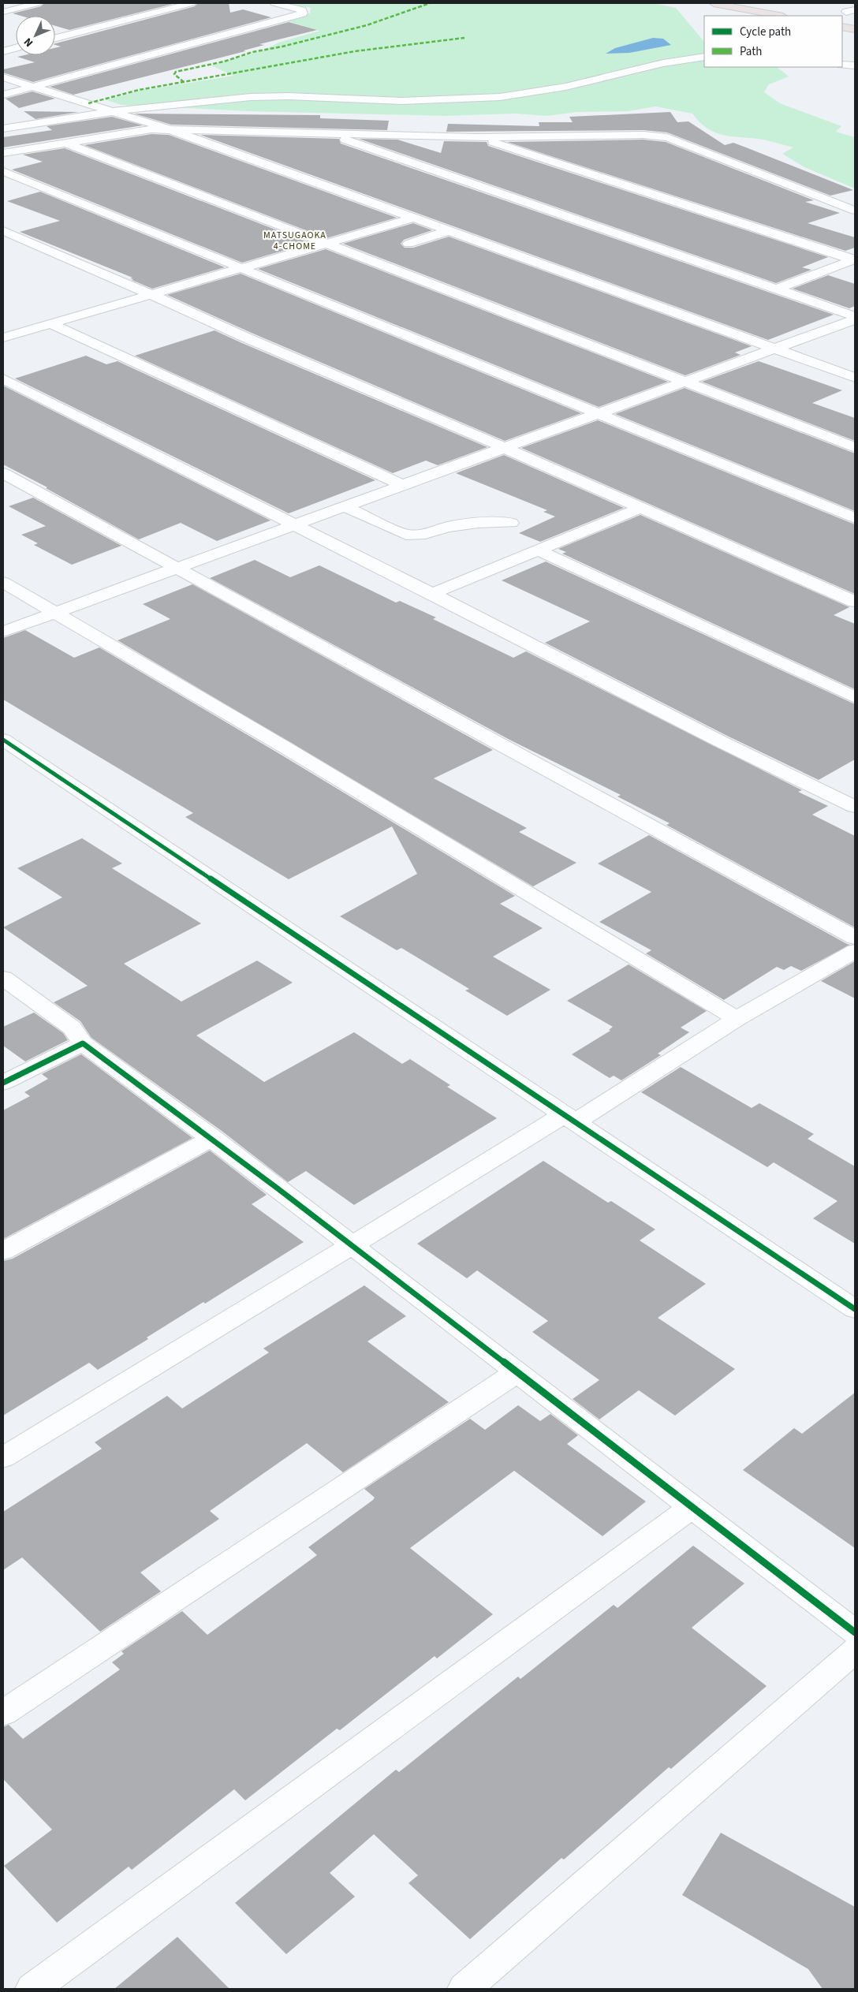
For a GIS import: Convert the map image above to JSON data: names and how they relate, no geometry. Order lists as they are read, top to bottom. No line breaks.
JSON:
{"districts":["MATSUGAOKA 4-CHOME"],"legend":["Cycle path","Path"],"north":"bottom left"}
